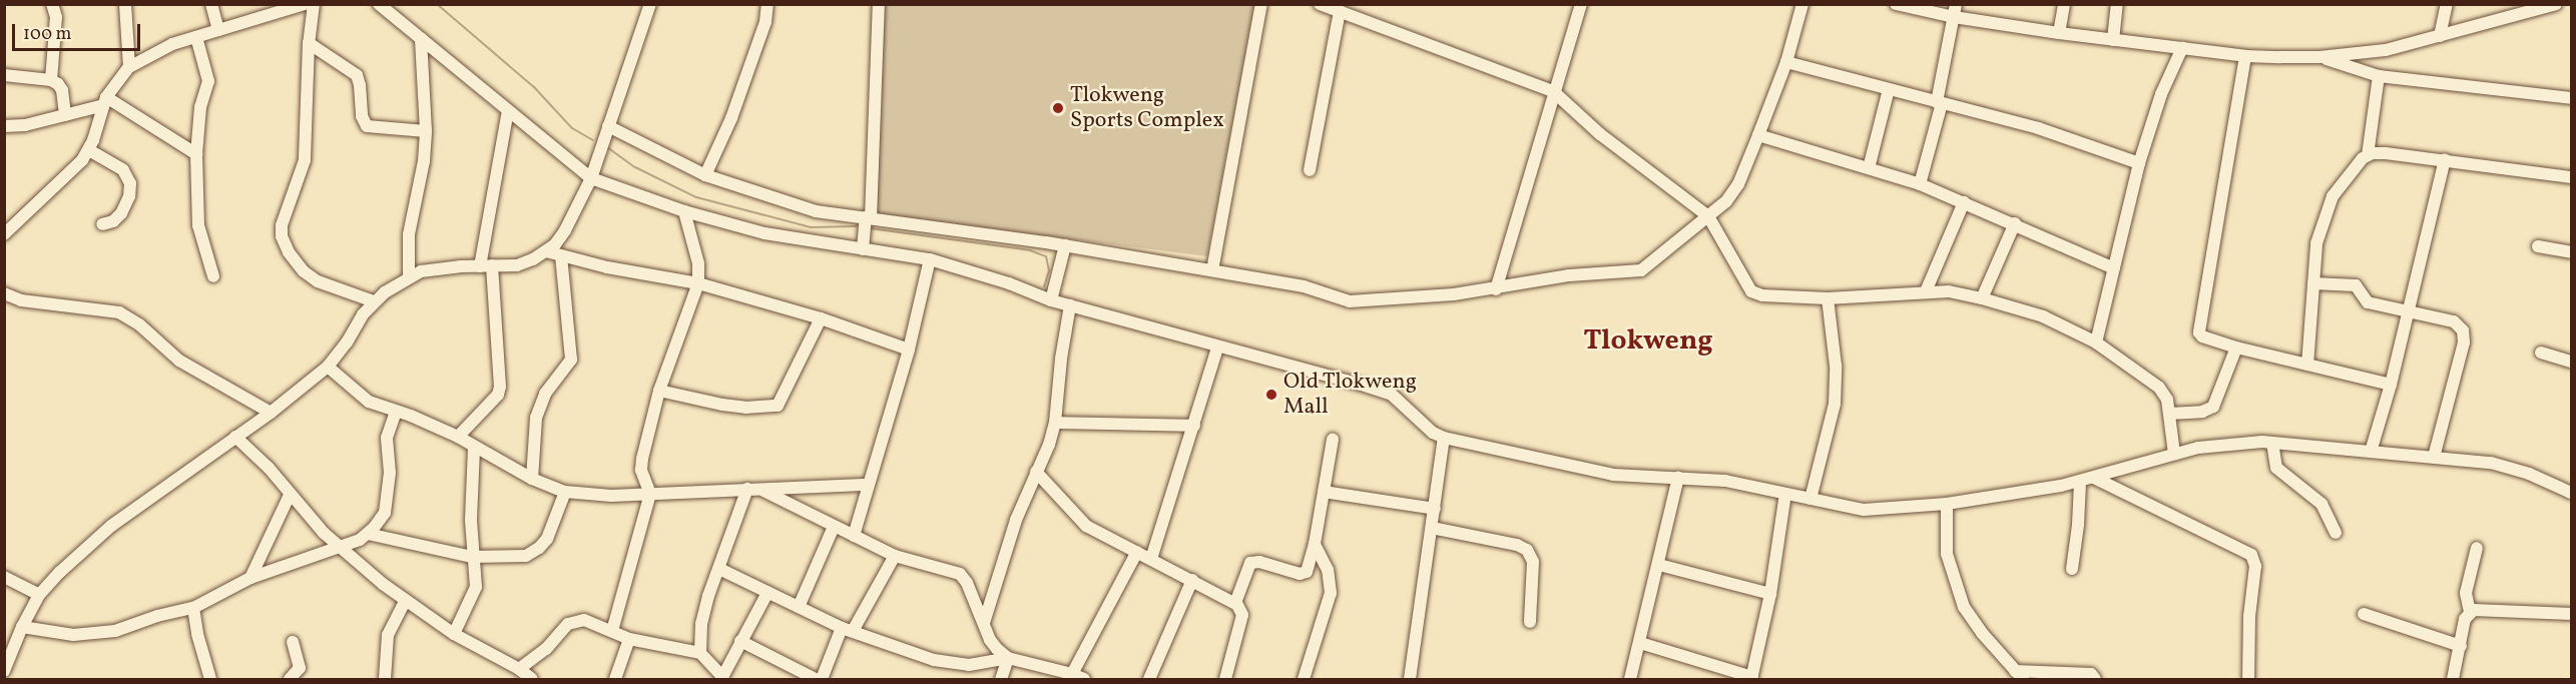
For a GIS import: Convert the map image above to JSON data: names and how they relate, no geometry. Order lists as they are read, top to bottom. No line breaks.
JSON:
{"districts":["Tlokweng"],"places":["Tlokweng Sports Complex","Old Tlokweng Mall"],"scale_bar":"100 m"}
